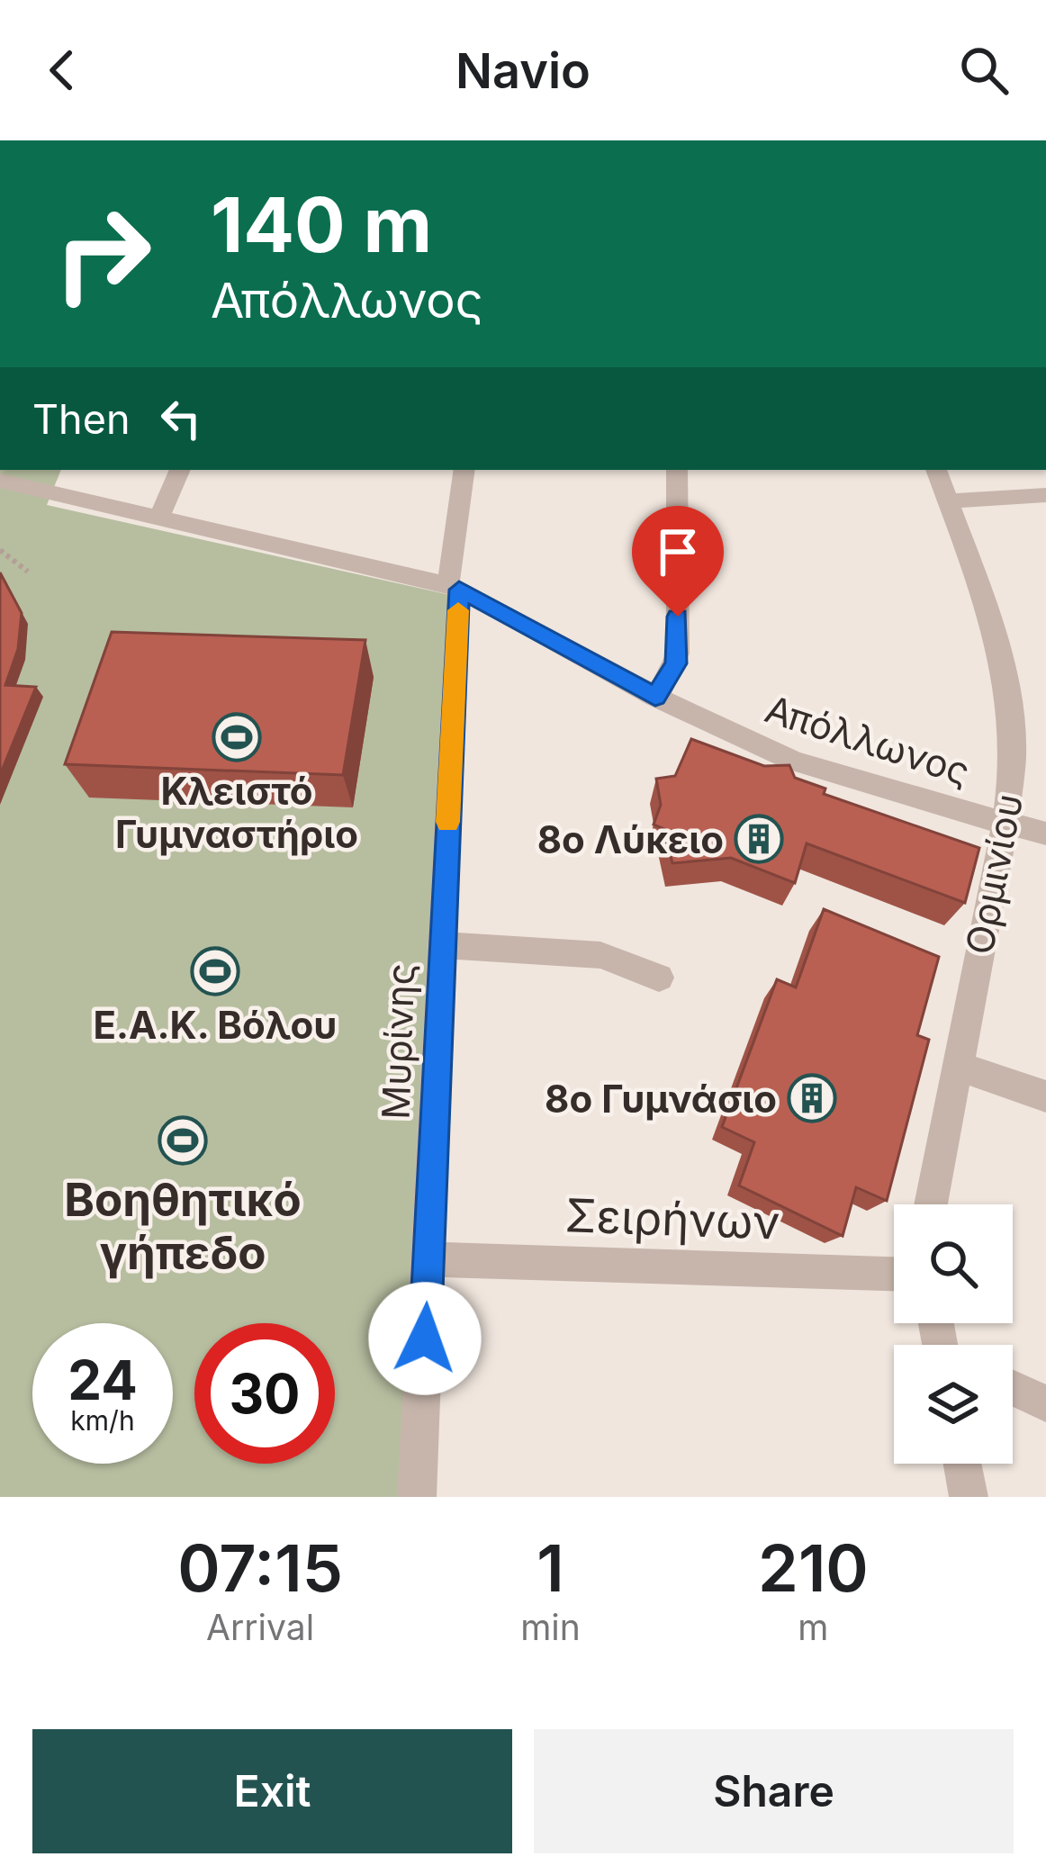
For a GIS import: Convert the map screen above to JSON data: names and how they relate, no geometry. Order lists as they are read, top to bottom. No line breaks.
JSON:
{"streets":{"street":["Απόλλωνος","Ορμινίου","Μυρίνης","Σειρήνων"]},"crossings":[["Απόλλωνος","Ορμινίου"],["Απόλλωνος","Μυρίνης"],["Μυρίνης","Σειρήνων"]],"places":{"sports":["Κλειστό Γυμναστήριο","Ε.Α.Κ. Βόλου","Βοηθητικό γήπεδο"],"building":["8ο Λύκειο","8ο Γυμνάσιο"]},"page":{"header":"Navio","turn":["140 m","Απόλλωνος"],"then":"Then","speed":"24 km/h","limit":"30","eta":["07:15","Arrival","1","min","210","m"],"buttons":["Exit","Share"]}}
